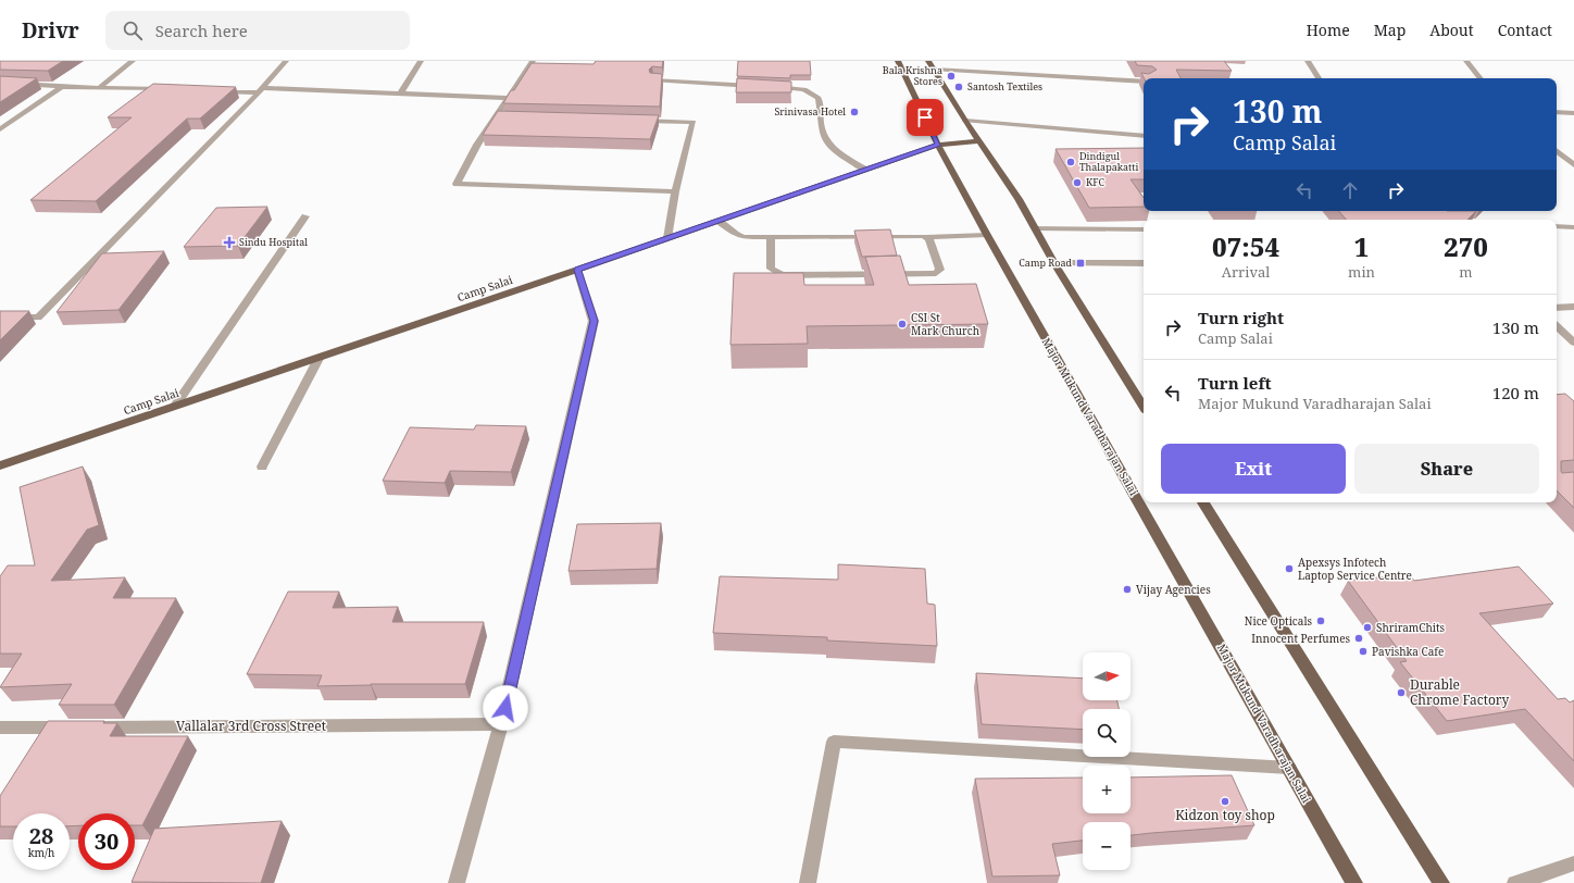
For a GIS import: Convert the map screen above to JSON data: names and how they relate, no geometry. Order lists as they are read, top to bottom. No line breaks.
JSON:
{"streets":{"main road":["Camp Salai","Major Mukund Varadharajan Salai"],"street":["Vallalar 3rd Cross Street"]},"crossings":[["Camp Salai","Major Mukund Varadharajan Salai"]],"places":{"other":["Bala Krishna Stores","Santosh Textiles","Srinivasa Hotel","Dindigul Thalapakatti","KFC","CSI St Mark Church","Apexsys Infotech Laptop Service Centre","Vijay Agencies","Nice Opticals","ShriramChits","Innocent Perfumes","Pavishka Cafe","Durable Chrome Factory","Kidzon toy shop"],"health":["Sindu Hospital"],"transit":["Camp Road"]},"north":"right","page":{"header":"Drivr","search":"Search here","nav":["Home","Map","About","Contact"],"turn":["130 m","Camp Salai"],"eta":["07:54","Arrival","1","min","270","m"],"list":[{"name":"Turn right","note":"Camp Salai","value":"130 m"},{"name":"Turn left","note":"Major Mukund Varadharajan Salai","value":"120 m"}],"buttons":["Exit","Share"],"map_buttons":["+","−"],"speed":"28 km/h","limit":"30"}}
